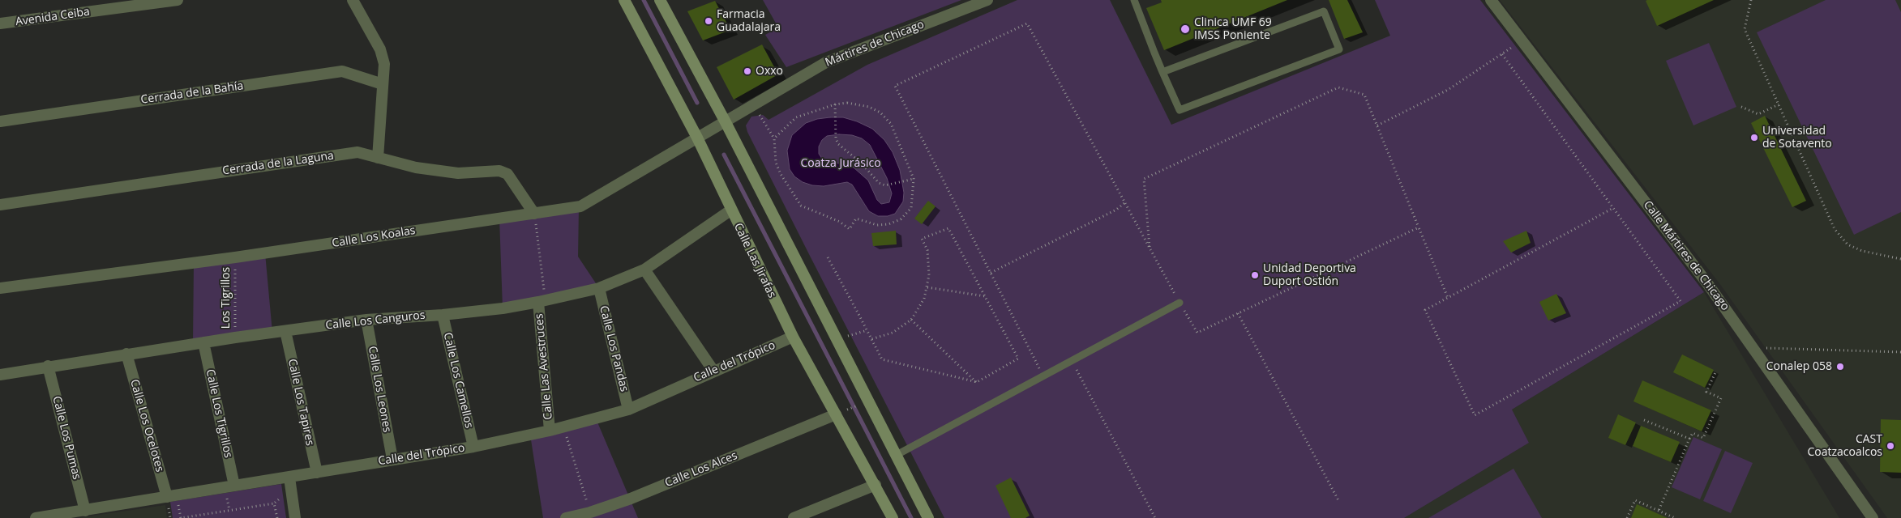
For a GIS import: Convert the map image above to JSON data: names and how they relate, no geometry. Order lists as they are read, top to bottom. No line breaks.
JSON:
{"streets":{"main road":["Calle Las Jirafas"],"street":["Avenida Ceiba","Mártires de Chicago","Cerrada de la Bahía","Cerrada de la Laguna","Calle Los Koalas","Calle Mártires de Chicago","Calle Los Canguros","Calle Los Pandas","Calle del Trópico","Calle Las Avestruces","Calle Los Camellos","Calle Los Leones","Calle Los Tapires","Calle Los Tigrillos","Calle Los Ocelotes","Calle Los Pumas","Calle Los Alces"],"path":["Los Tigrillos"]},"crossings":[["Mártires de Chicago","Calle Los Koalas"],["Cerrada de la Laguna","Calle Los Koalas"],["Calle Los Koalas","Calle Las Jirafas"],["Calle Los Koalas","Los Tigrillos"],["Calle Las Jirafas","Calle Los Canguros"],["Calle Las Jirafas","Calle del Trópico"],["Calle Las Jirafas","Calle Los Alces"],["Los Tigrillos","Calle Los Canguros"],["Calle Los Canguros","Calle Los Pandas"],["Calle Los Canguros","Calle Las Avestruces"],["Calle Los Canguros","Calle Los Camellos"],["Calle Los Canguros","Calle Los Leones"],["Calle Los Canguros","Calle Los Tapires"],["Calle Los Canguros","Calle Los Tigrillos"],["Calle Los Canguros","Calle Los Ocelotes"],["Calle Los Canguros","Calle Los Pumas"],["Calle Los Pandas","Calle del Trópico"],["Calle del Trópico","Calle Las Avestruces"],["Calle del Trópico","Calle Los Camellos"],["Calle del Trópico","Calle Los Leones"],["Calle del Trópico","Calle Los Tapires"],["Calle del Trópico","Calle Los Tigrillos"],["Calle del Trópico","Calle Los Ocelotes"],["Calle del Trópico","Calle Los Pumas"]],"parks":["Coatza Jurásico"],"places":["Farmacia Guadalajara","Clinica UMF 69 IMSS Poniente","Oxxo","Universidad de Sotavento","Unidad Deportiva Duport Ostión","Conalep 058","CAST Coatzacoalcos"]}
